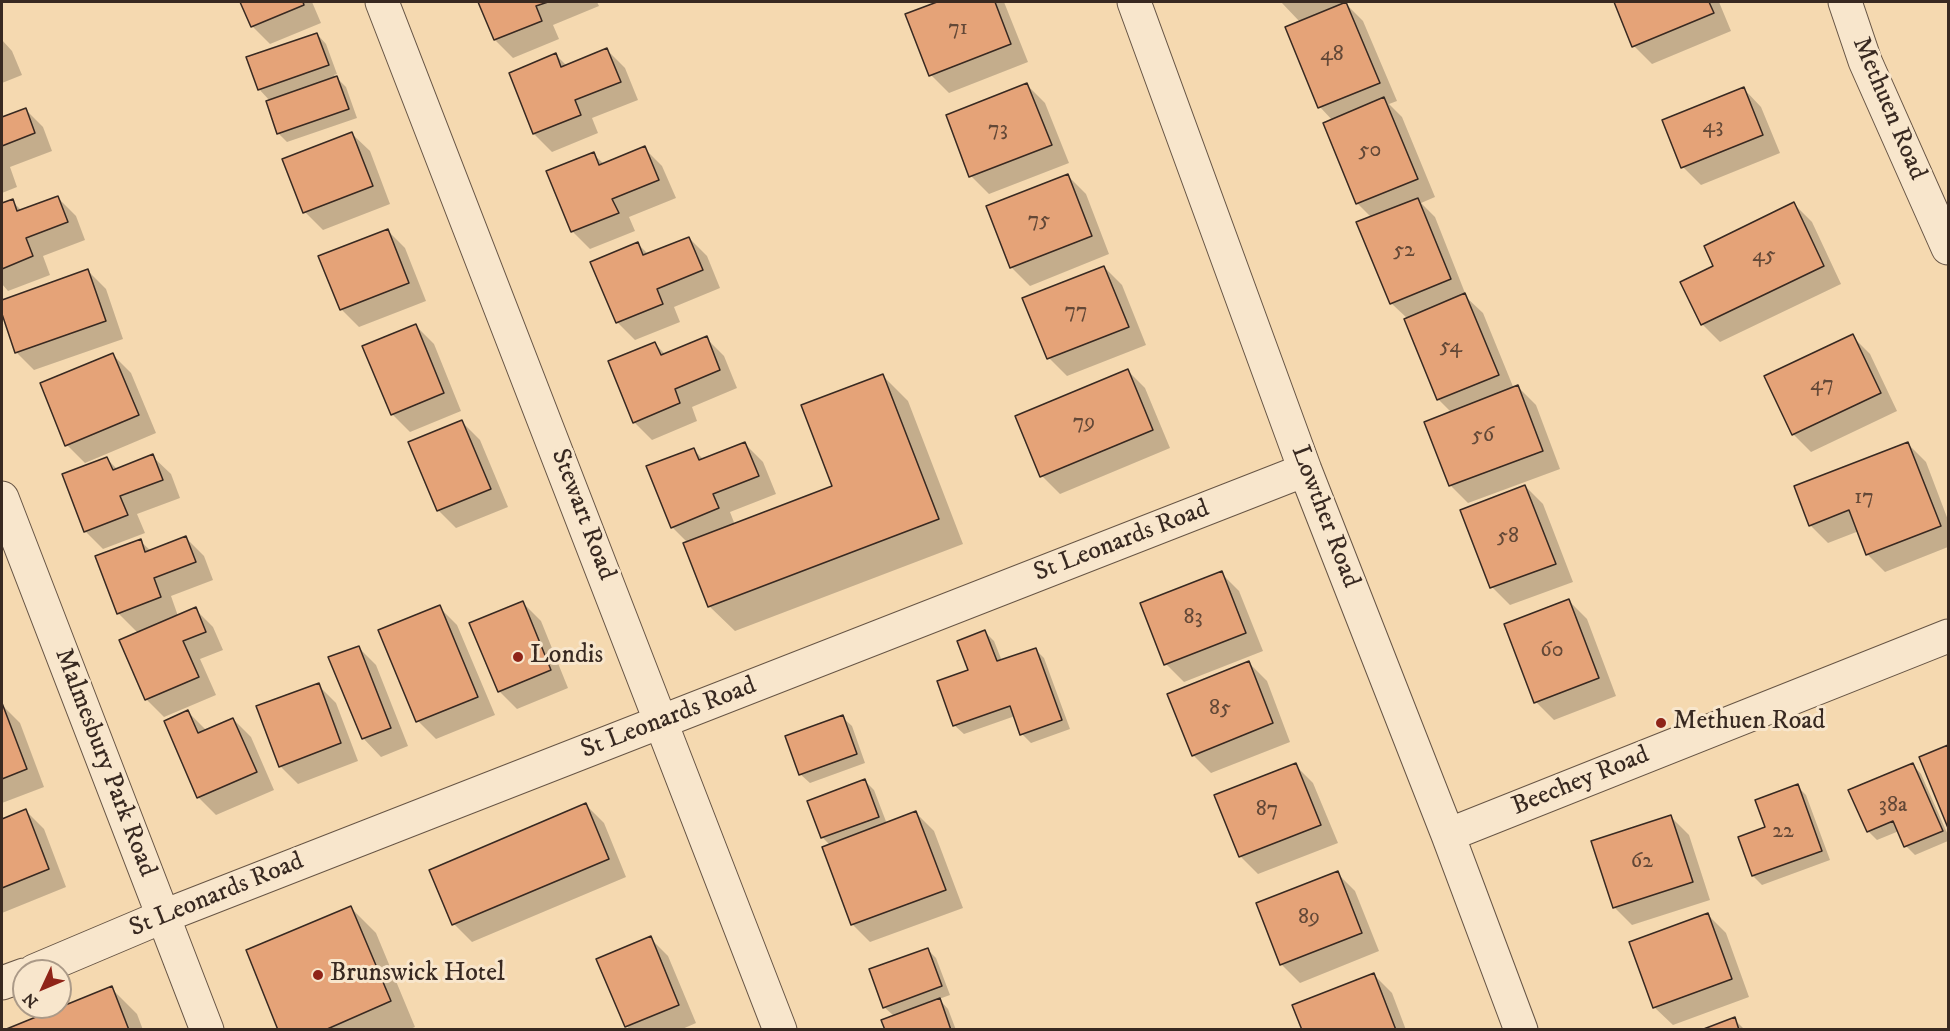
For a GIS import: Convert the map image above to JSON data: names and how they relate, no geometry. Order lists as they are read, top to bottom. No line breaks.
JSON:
{"streets":{"street":["Methuen Road","Stewart Road","Lowther Road","St Leonards Road","Malmesbury Park Road","Beechey Road"]},"crossings":[["Stewart Road","St Leonards Road"],["Lowther Road","St Leonards Road"],["Lowther Road","Beechey Road"],["St Leonards Road","Malmesbury Park Road"]],"places":["Londis","Methuen Road","Brunswick Hotel"],"house_numbers":["71","48","43","73","50","75","52","45","77","54","47","79","56","17","58","83","60","85","38a","87","22","62","89"],"north":"bottom left"}
